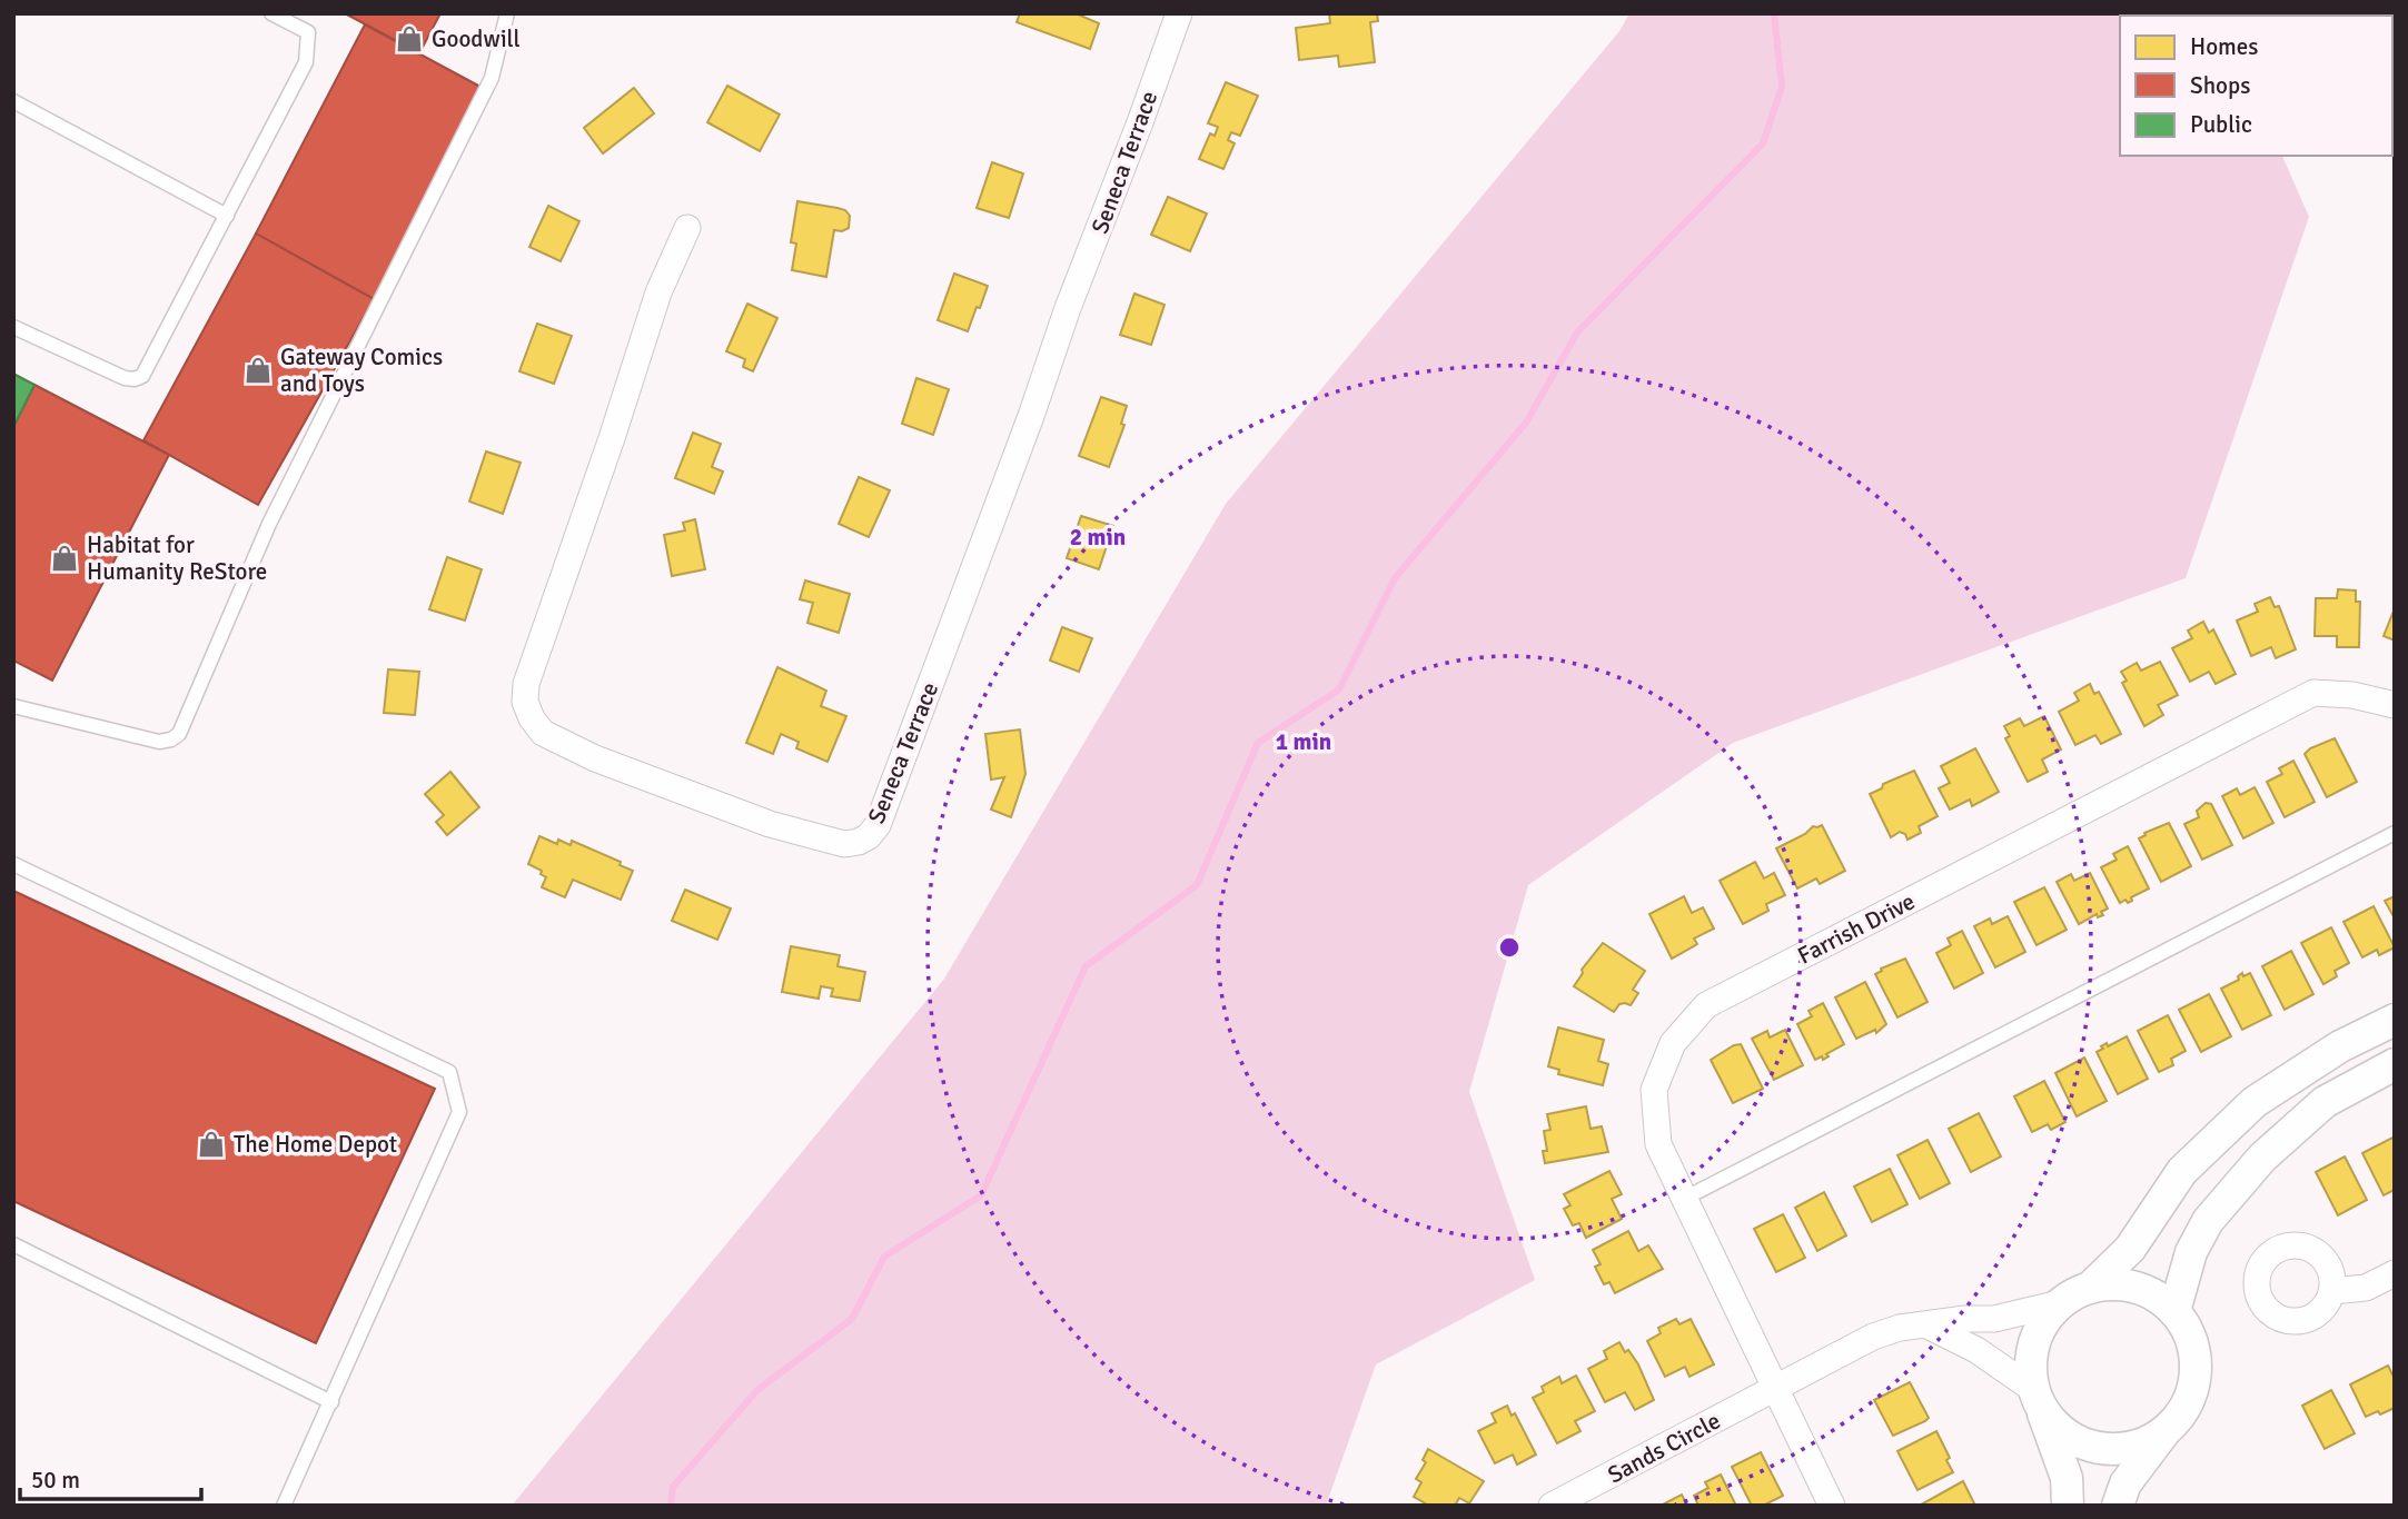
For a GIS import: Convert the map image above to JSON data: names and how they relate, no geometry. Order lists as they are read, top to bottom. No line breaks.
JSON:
{"streets":{"street":["Seneca Terrace","Farrish Drive","Sands Circle"]},"crossings":[["Farrish Drive","Sands Circle"]],"places":{"shop":["Goodwill","Gateway Comics and Toys","Habitat for Humanity ReStore","The Home Depot"]},"legend":["Homes","Shops","Public"],"scale_bar":"50 m","rings":["2 min","1 min"]}
